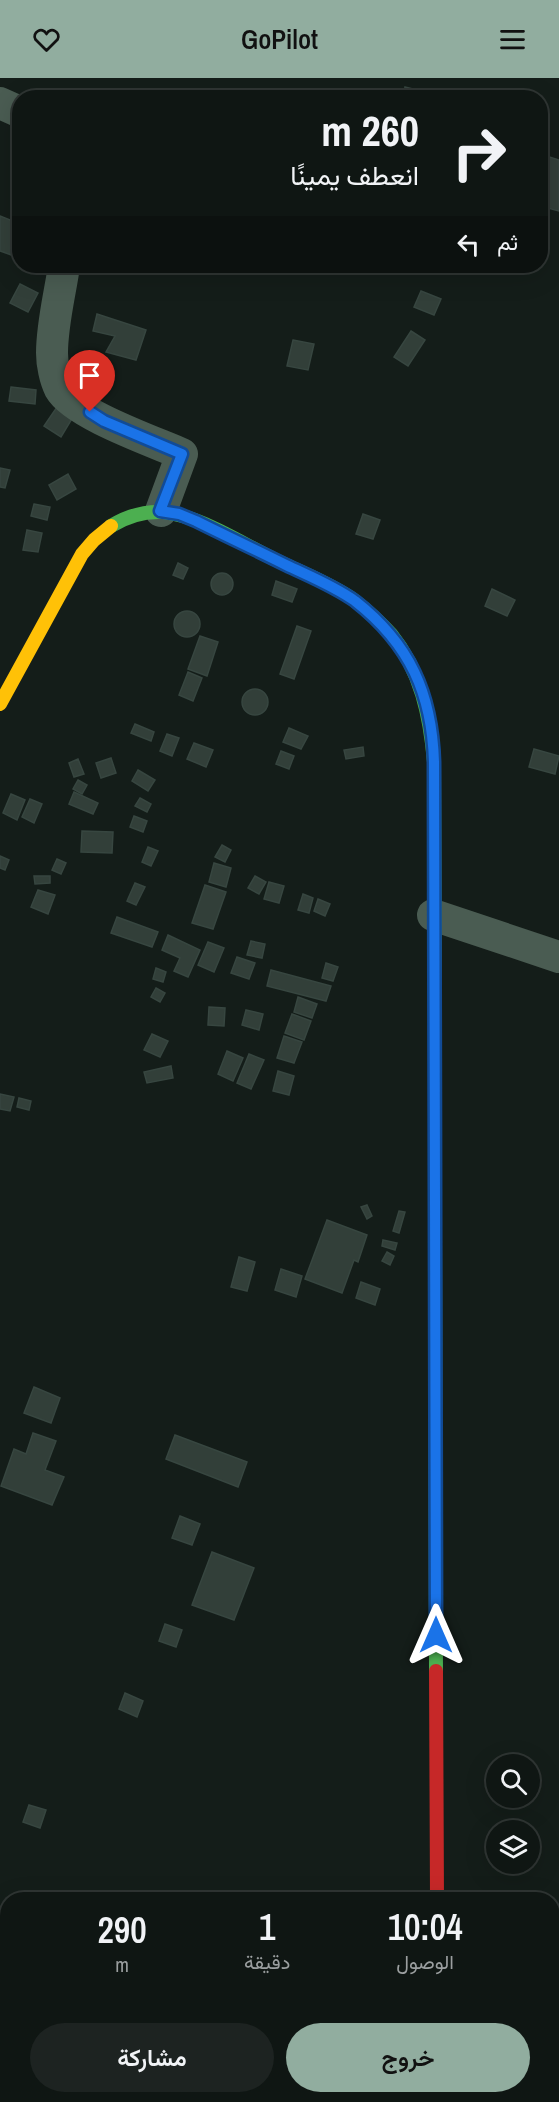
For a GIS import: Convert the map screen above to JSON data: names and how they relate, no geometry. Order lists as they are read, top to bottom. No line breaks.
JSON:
{"page":{"header":"GoPilot","turn":["260 m","انعطف يمينًا"],"then":"ثم","eta":["10:04","الوصول","1","دقيقة","290","m"],"buttons":["خروج","مشاركة"]}}
